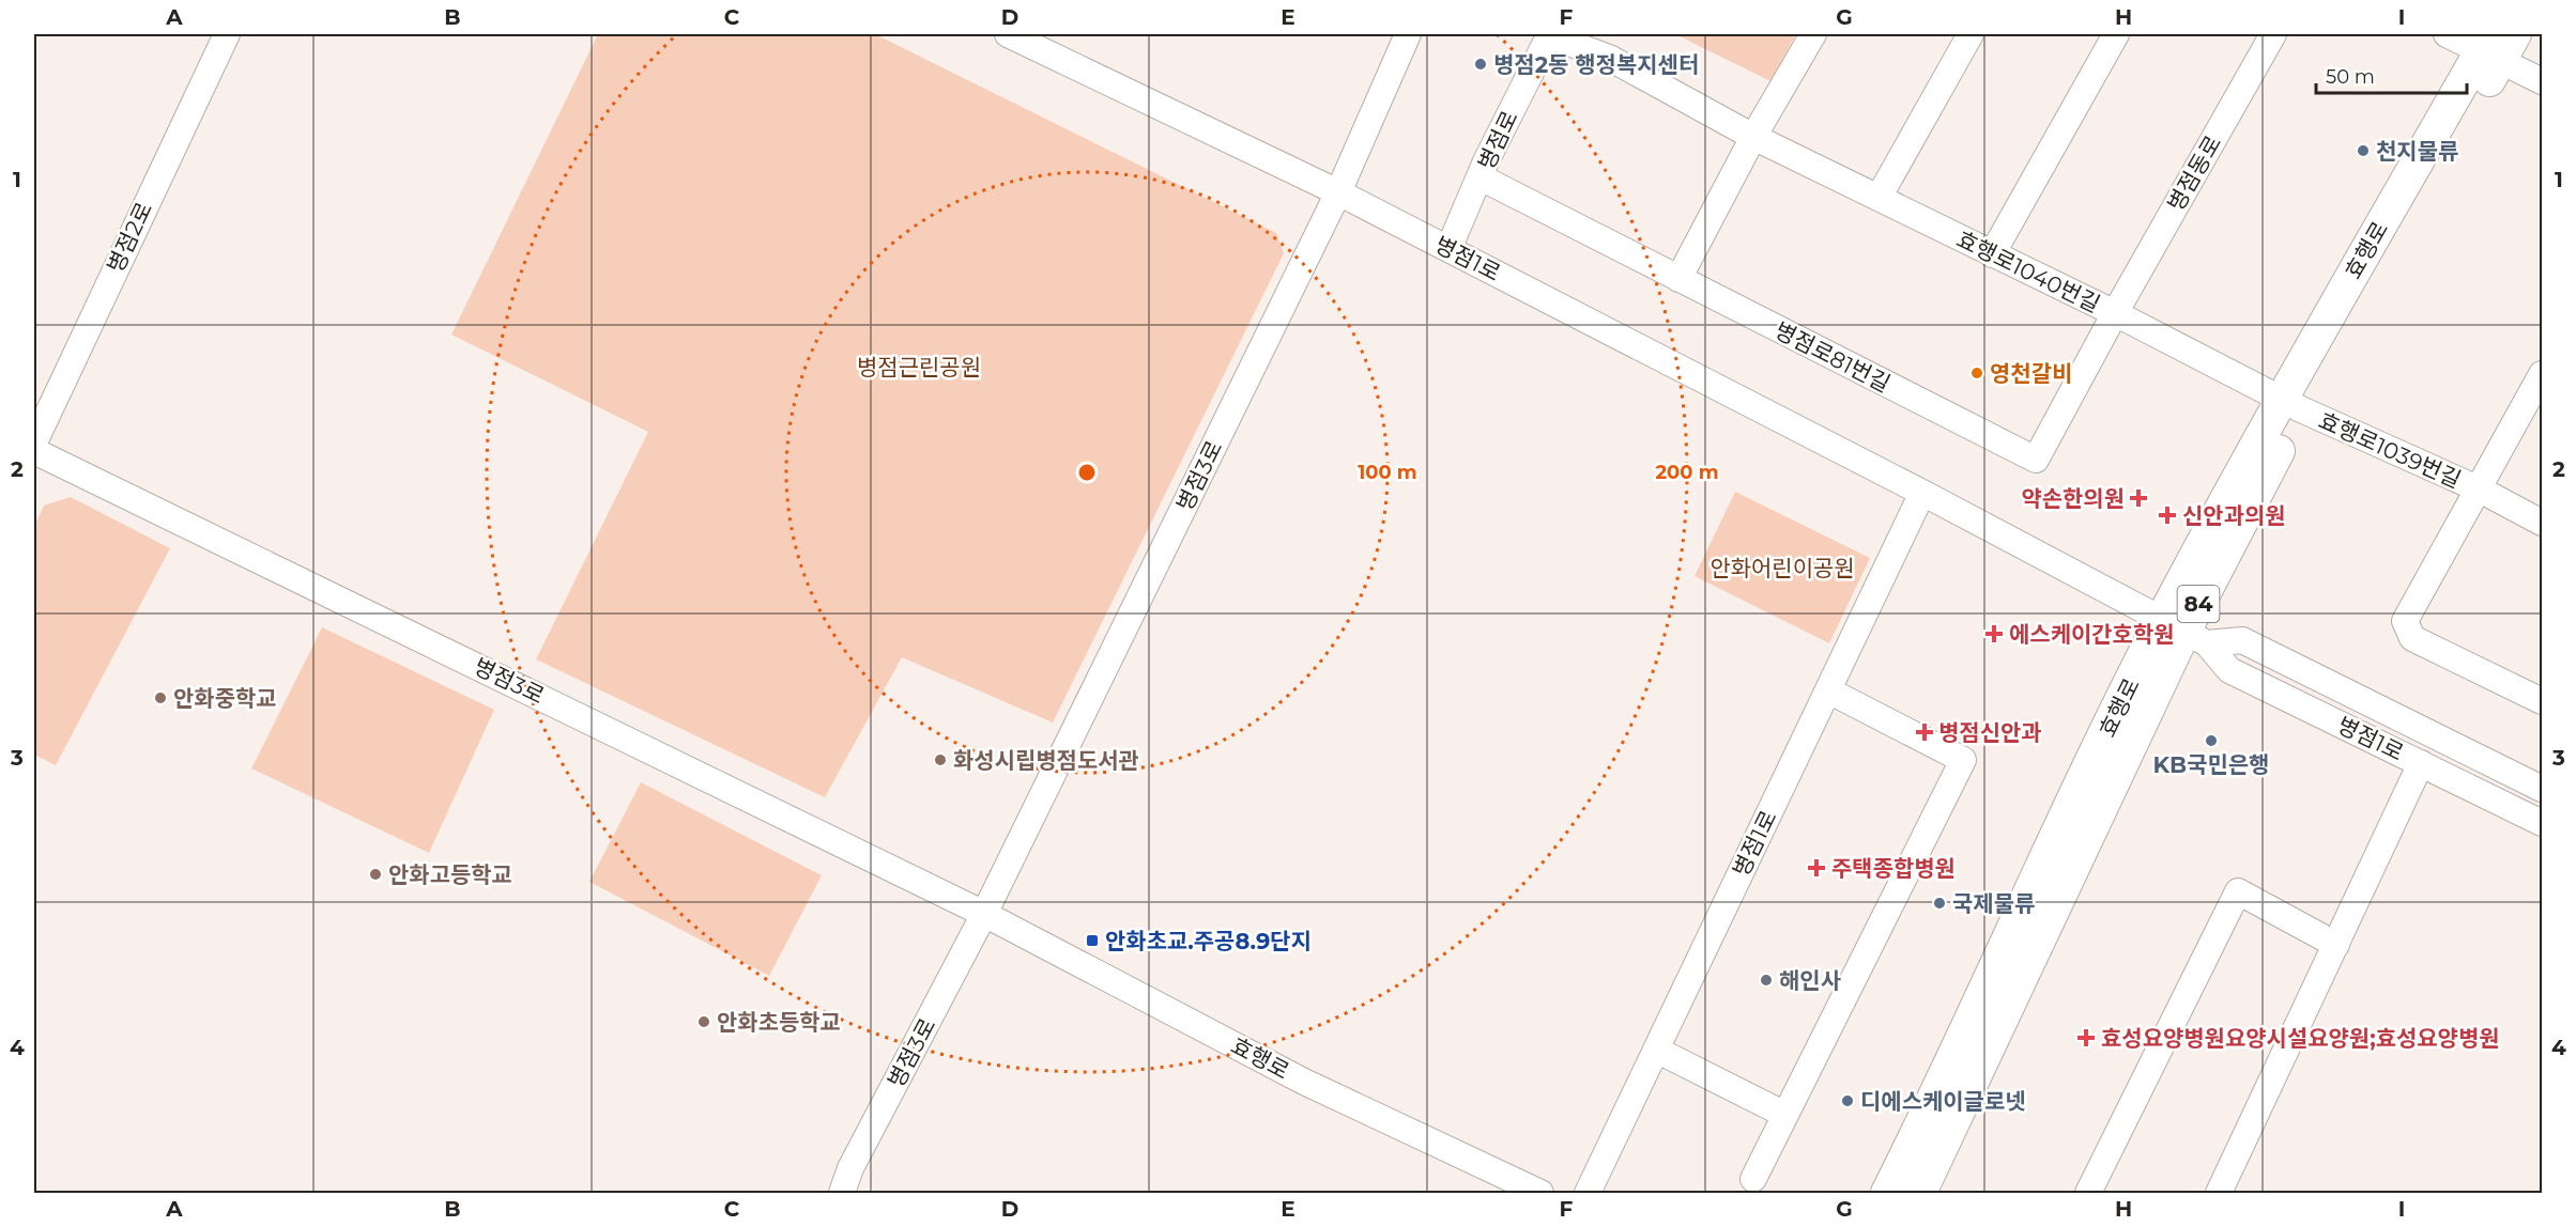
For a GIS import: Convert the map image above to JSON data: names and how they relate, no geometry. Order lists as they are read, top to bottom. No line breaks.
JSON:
{"streets":{"main road":["효행로","84"],"street":["병점로","병점동로","병점2로","병점1로","효행로1040번길","병점로81번길","효행로1039번길","병점3로"]},"crossings":[["병점로","병점1로"],["병점로","효행로1040번길"],["병점로","병점로81번길"],["병점동로","효행로1040번길"],["병점동로","병점로81번길"],["효행로","병점1로"],["효행로","효행로1040번길"],["효행로","효행로1039번길"],["효행로","병점3로"],["병점1로","병점3로"],["효행로1040번길","병점로81번길"],["효행로1040번길","효행로1039번길"]],"parks":["병점근린공원","안화어린이공원"],"places":{"other":["병점2동 행정복지센터","천지물류","영천갈비","안화중학교","KB국민은행","화성시립병점도서관","안화고등학교","국제물류","해인사","안화초등학교","디에스케이글로넷"],"health":["약손한의원","신안과의원","에스케이간호학원","병점신안과","주택종합병원","효성요양병원요양시설요양원;효성요양병원"],"transit":["안화초교.주공8.9단지"]},"scale_bar":"50 m","grid":{"columns":["A","B","C","D","E","F","G","H","I"],"rows":["1","2","3","4"]},"rings":["100 m","200 m"]}
